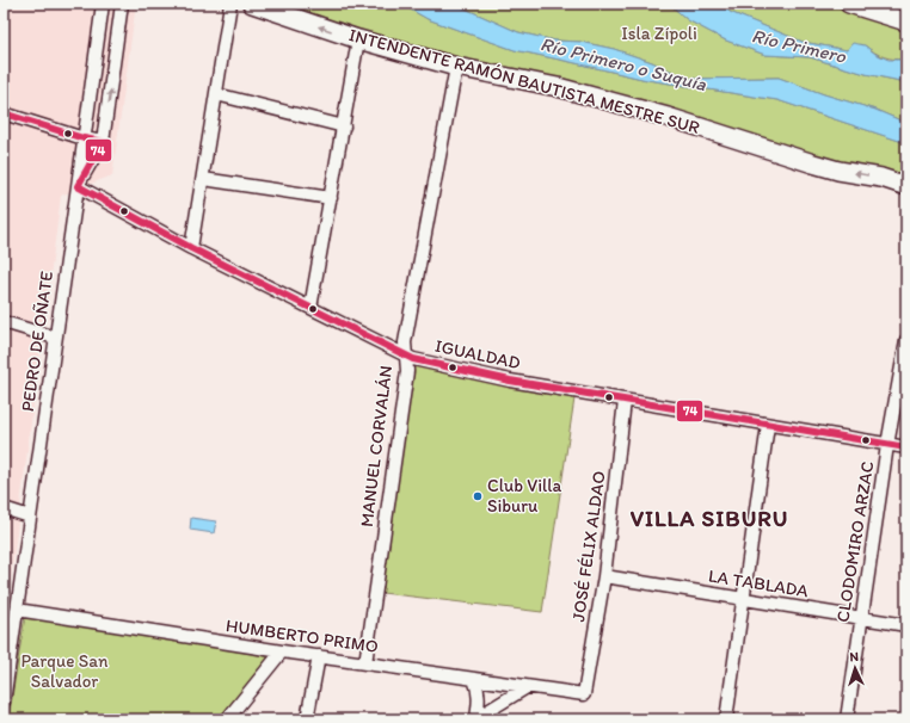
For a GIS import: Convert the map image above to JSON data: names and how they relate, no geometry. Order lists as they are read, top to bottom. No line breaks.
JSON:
{"streets":{"main road":["INTENDENTE RAMÓN BAUTISTA MESTRE SUR"],"street":["PEDRO DE OÑATE","IGUALDAD","MANUEL CORVALÁN","CLODOMIRO ARZAC","JOSÉ FÉLIX ALDAO","LA TABLADA","HUMBERTO PRIMO"]},"crossings":[["INTENDENTE RAMÓN BAUTISTA MESTRE SUR","MANUEL CORVALÁN"],["PEDRO DE OÑATE","IGUALDAD"],["PEDRO DE OÑATE","HUMBERTO PRIMO"],["IGUALDAD","MANUEL CORVALÁN"],["IGUALDAD","CLODOMIRO ARZAC"],["IGUALDAD","JOSÉ FÉLIX ALDAO"],["MANUEL CORVALÁN","HUMBERTO PRIMO"],["CLODOMIRO ARZAC","LA TABLADA"],["JOSÉ FÉLIX ALDAO","LA TABLADA"],["JOSÉ FÉLIX ALDAO","HUMBERTO PRIMO"]],"one_way":["INTENDENTE RAMÓN BAUTISTA MESTRE SUR"],"districts":["VILLA SIBURU"],"water":["Río Primero","Río Primero o Suquía"],"parks":["Isla Zípoli","Parque San Salvador"],"places":["Club Villa Siburu"],"lines":["transit line 74"],"north":"top"}
